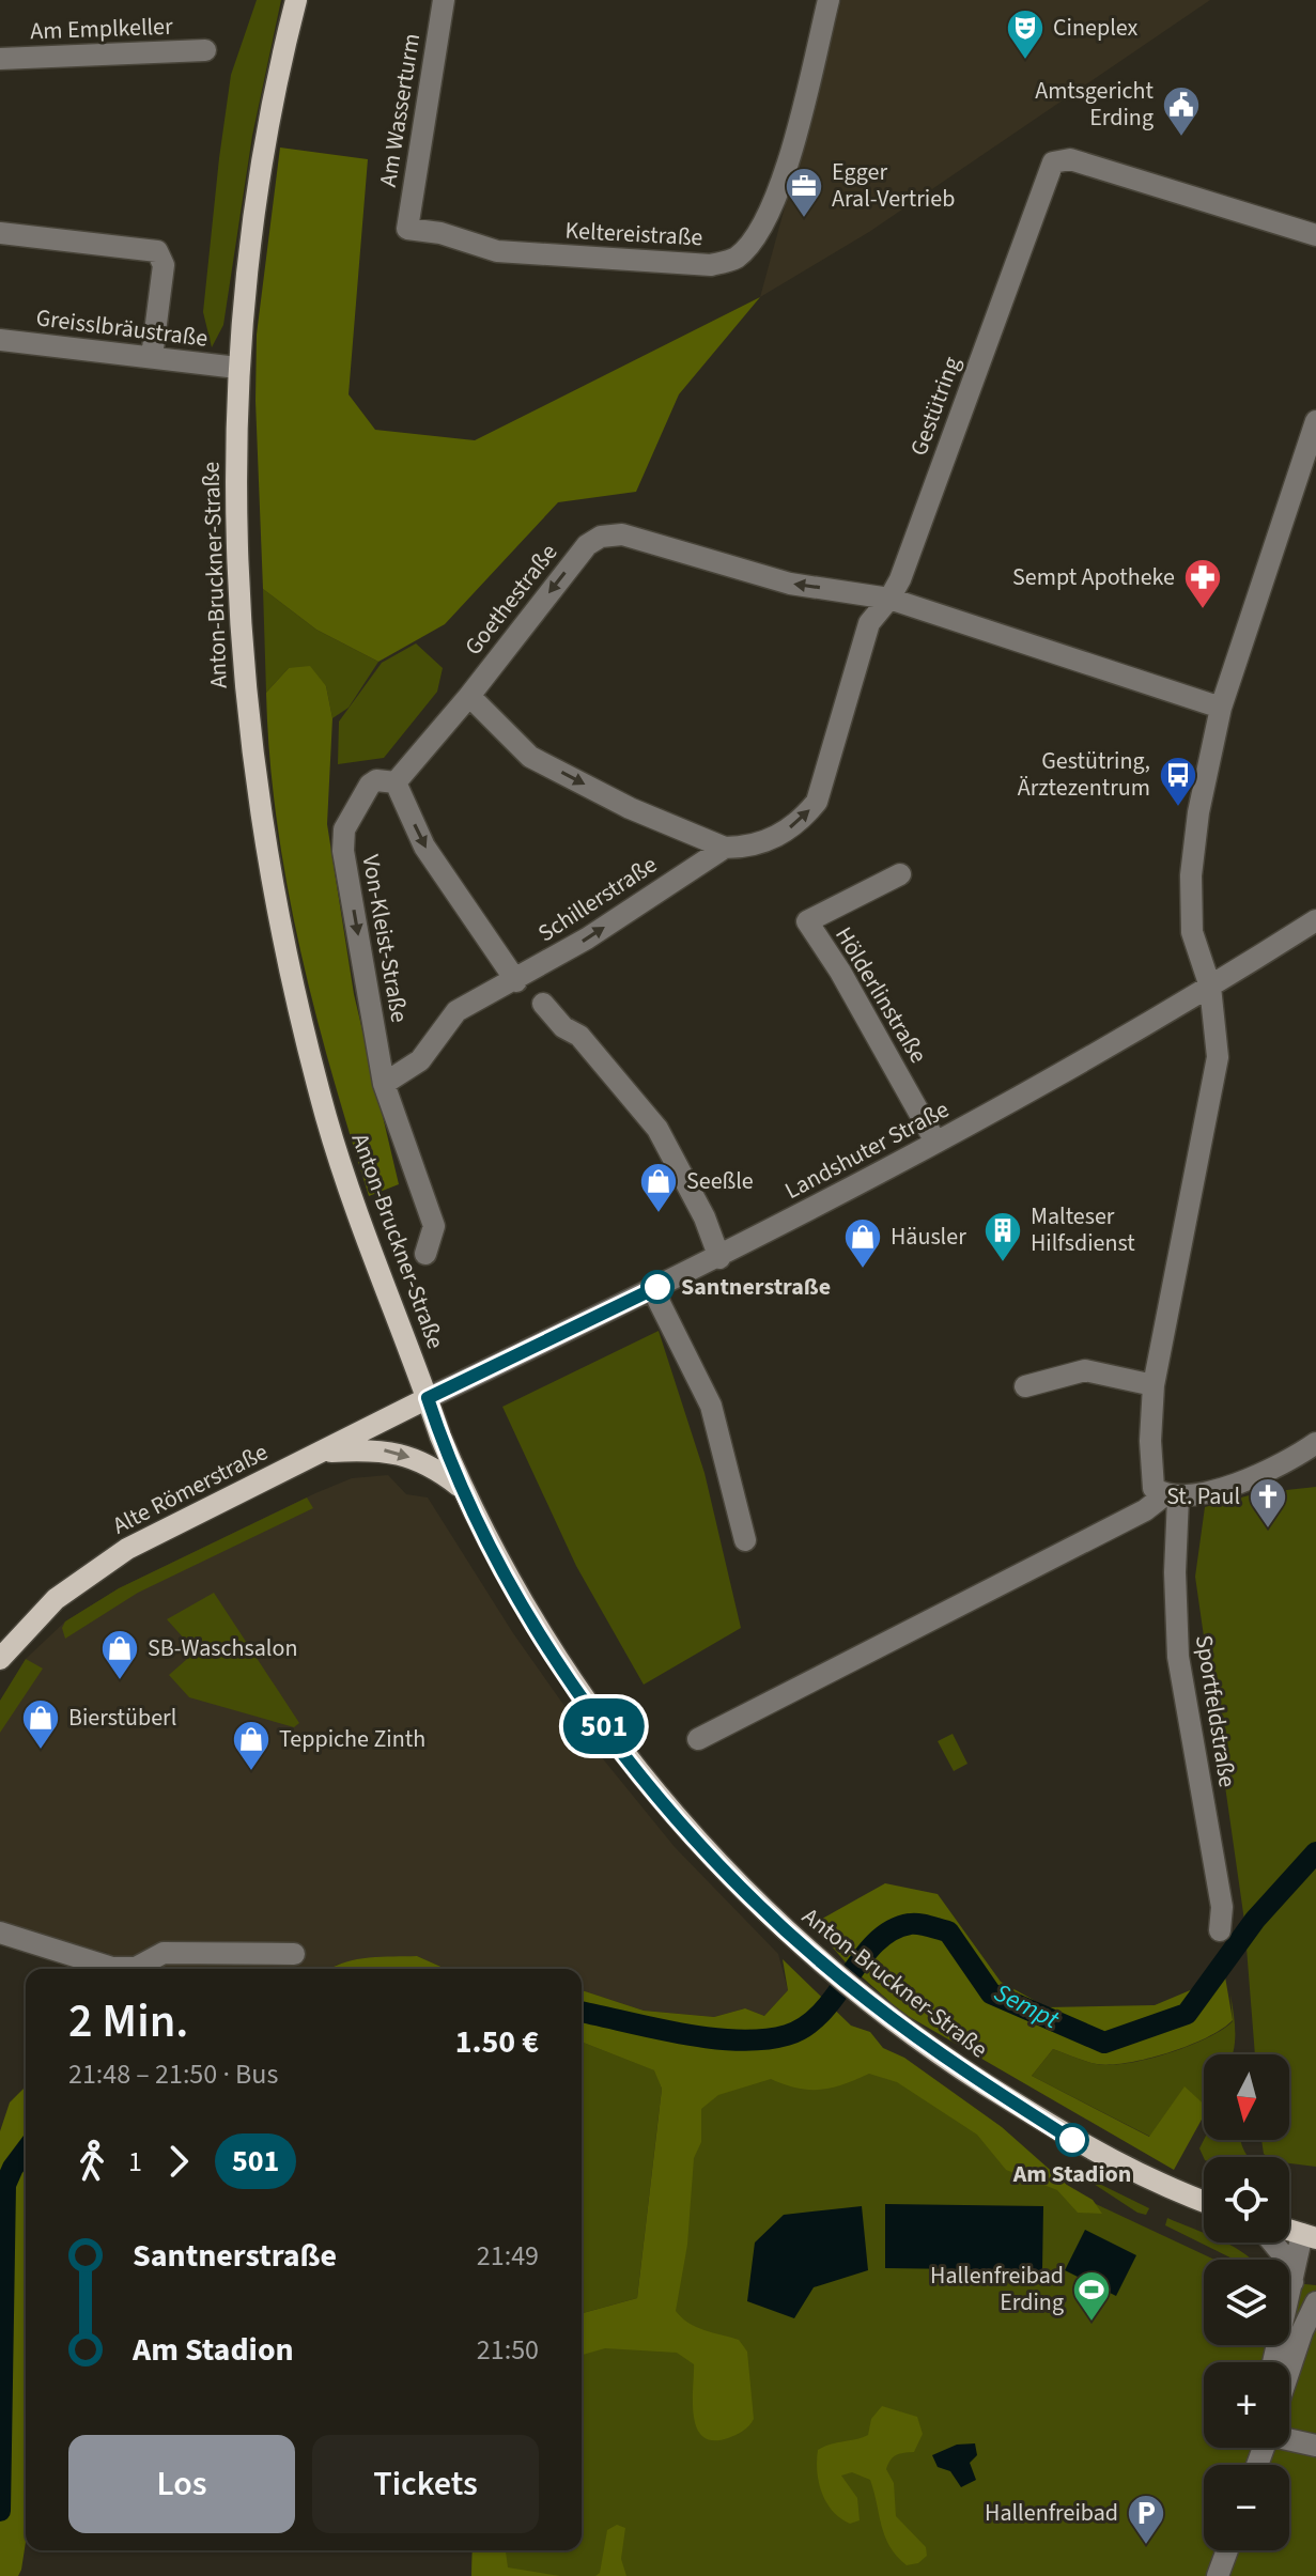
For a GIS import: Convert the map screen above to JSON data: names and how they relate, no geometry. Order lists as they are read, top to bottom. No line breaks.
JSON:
{"streets":{"main road":["Anton-Bruckner-Straße","Alte Römerstraße"],"street":["Am Emplkeller","Am Wasserturm","Keltereistraße","Greisslbräustraße","Gestütring","Goethestraße","Schillerstraße","Von-Kleist-Straße","Hölderlinstraße","Landshuter Straße","Sportfeldstraße"]},"crossings":[["Am Wasserturm","Keltereistraße"],["Greisslbräustraße","Anton-Bruckner-Straße"],["Gestütring","Goethestraße"],["Gestütring","Schillerstraße"],["Anton-Bruckner-Straße","Landshuter Straße"],["Anton-Bruckner-Straße","Alte Römerstraße"],["Goethestraße","Schillerstraße"],["Schillerstraße","Von-Kleist-Straße"],["Hölderlinstraße","Landshuter Straße"],["Landshuter Straße","Alte Römerstraße"]],"one_way":["Goethestraße","Schillerstraße","Von-Kleist-Straße"],"water":["Sempt"],"places":{"theatre":["Cineplex"],"public building":["Amtsgericht Erding"],"office":["Egger Aral-Vertrieb"],"pharmacy":["Sempt Apotheke"],"bus stop":["Gestütring, Ärztezentrum"],"shop":["Seeßle","Häusler","SB-Waschsalon","Bierstüberl","Teppiche Zinth"],"building":["Malteser Hilfsdienst"],"other":["Santnerstraße","Am Stadion"],"church":["St. Paul"],"sports":["Hallenfreibad Erding"],"parking":["Hallenfreibad"]},"lines":["bus line 501"],"north":"bottom","page":{"on_map":"501","heading":["2 Min.","21:48 – 21:50 · Bus","1.50 €"],"map_buttons":["+","−"],"legs":["1","501"],"list":[{"name":"Santnerstraße","value":"21:49"},{"name":"Am Stadion","value":"21:50"}],"buttons":["Los","Tickets"]}}
